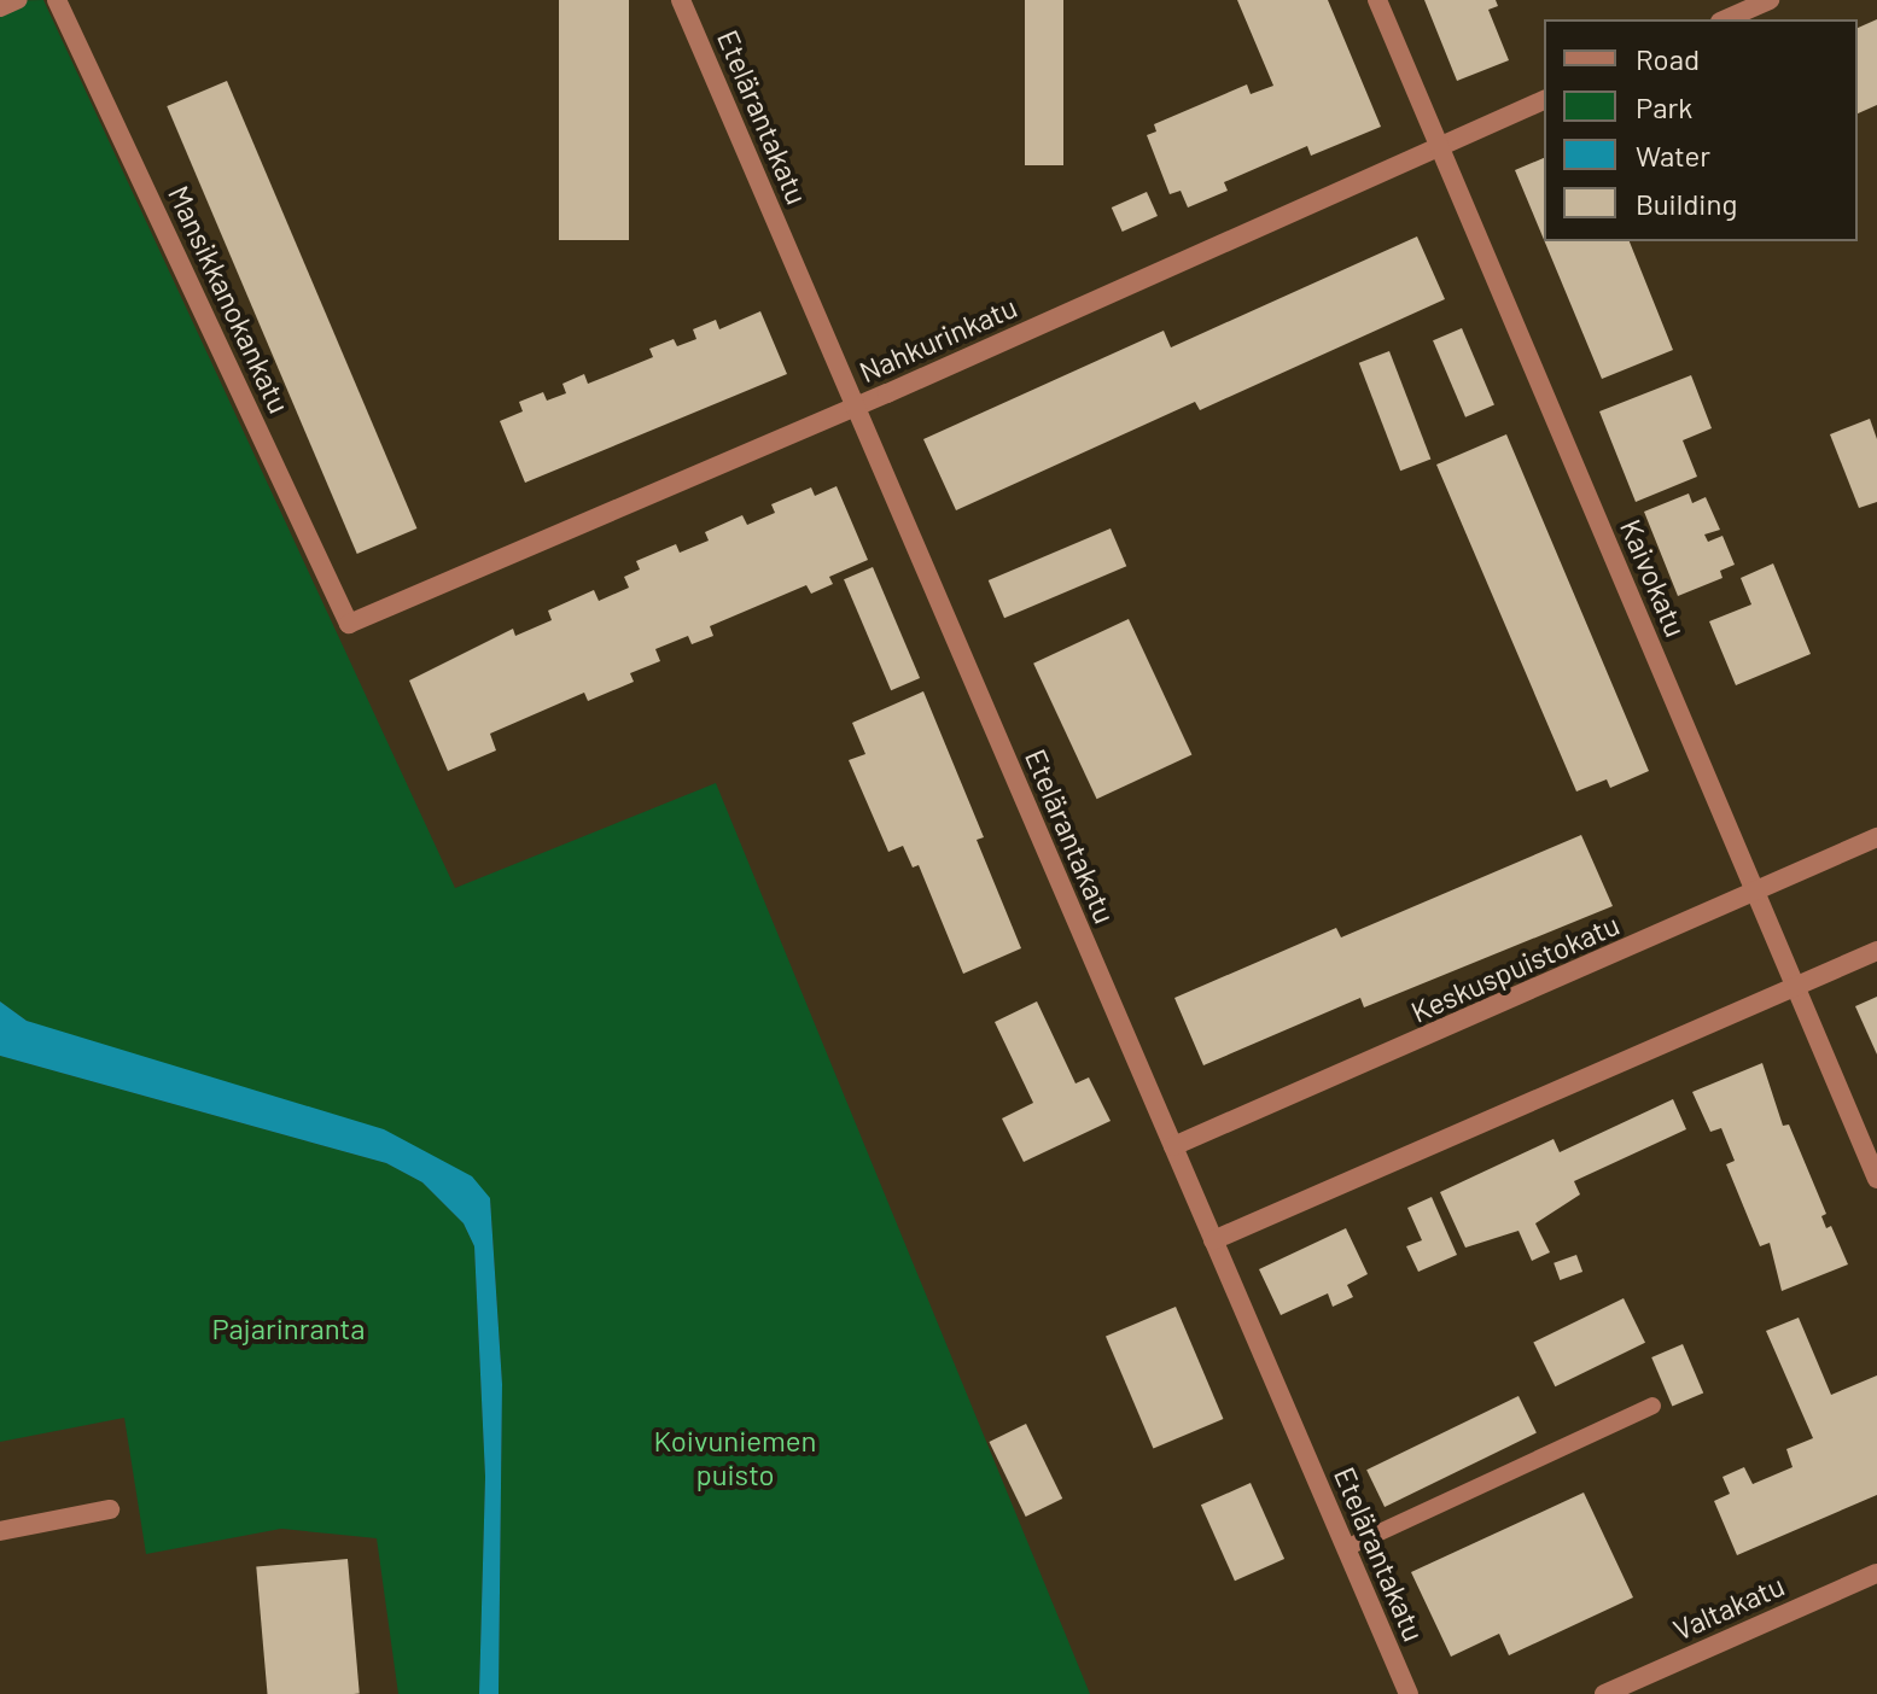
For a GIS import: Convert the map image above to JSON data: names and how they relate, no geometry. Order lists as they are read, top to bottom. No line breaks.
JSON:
{"streets":{"street":["Etelärantakatu","Mansikkanokankatu","Nahkurinkatu","Kaivokatu","Keskuspuistokatu","Valtakatu"]},"crossings":[["Etelärantakatu","Nahkurinkatu"],["Etelärantakatu","Keskuspuistokatu"],["Mansikkanokankatu","Nahkurinkatu"],["Nahkurinkatu","Kaivokatu"],["Kaivokatu","Keskuspuistokatu"]],"parks":["Pajarinranta","Koivuniemen puisto"],"legend":["Road","Park","Water","Building"]}
